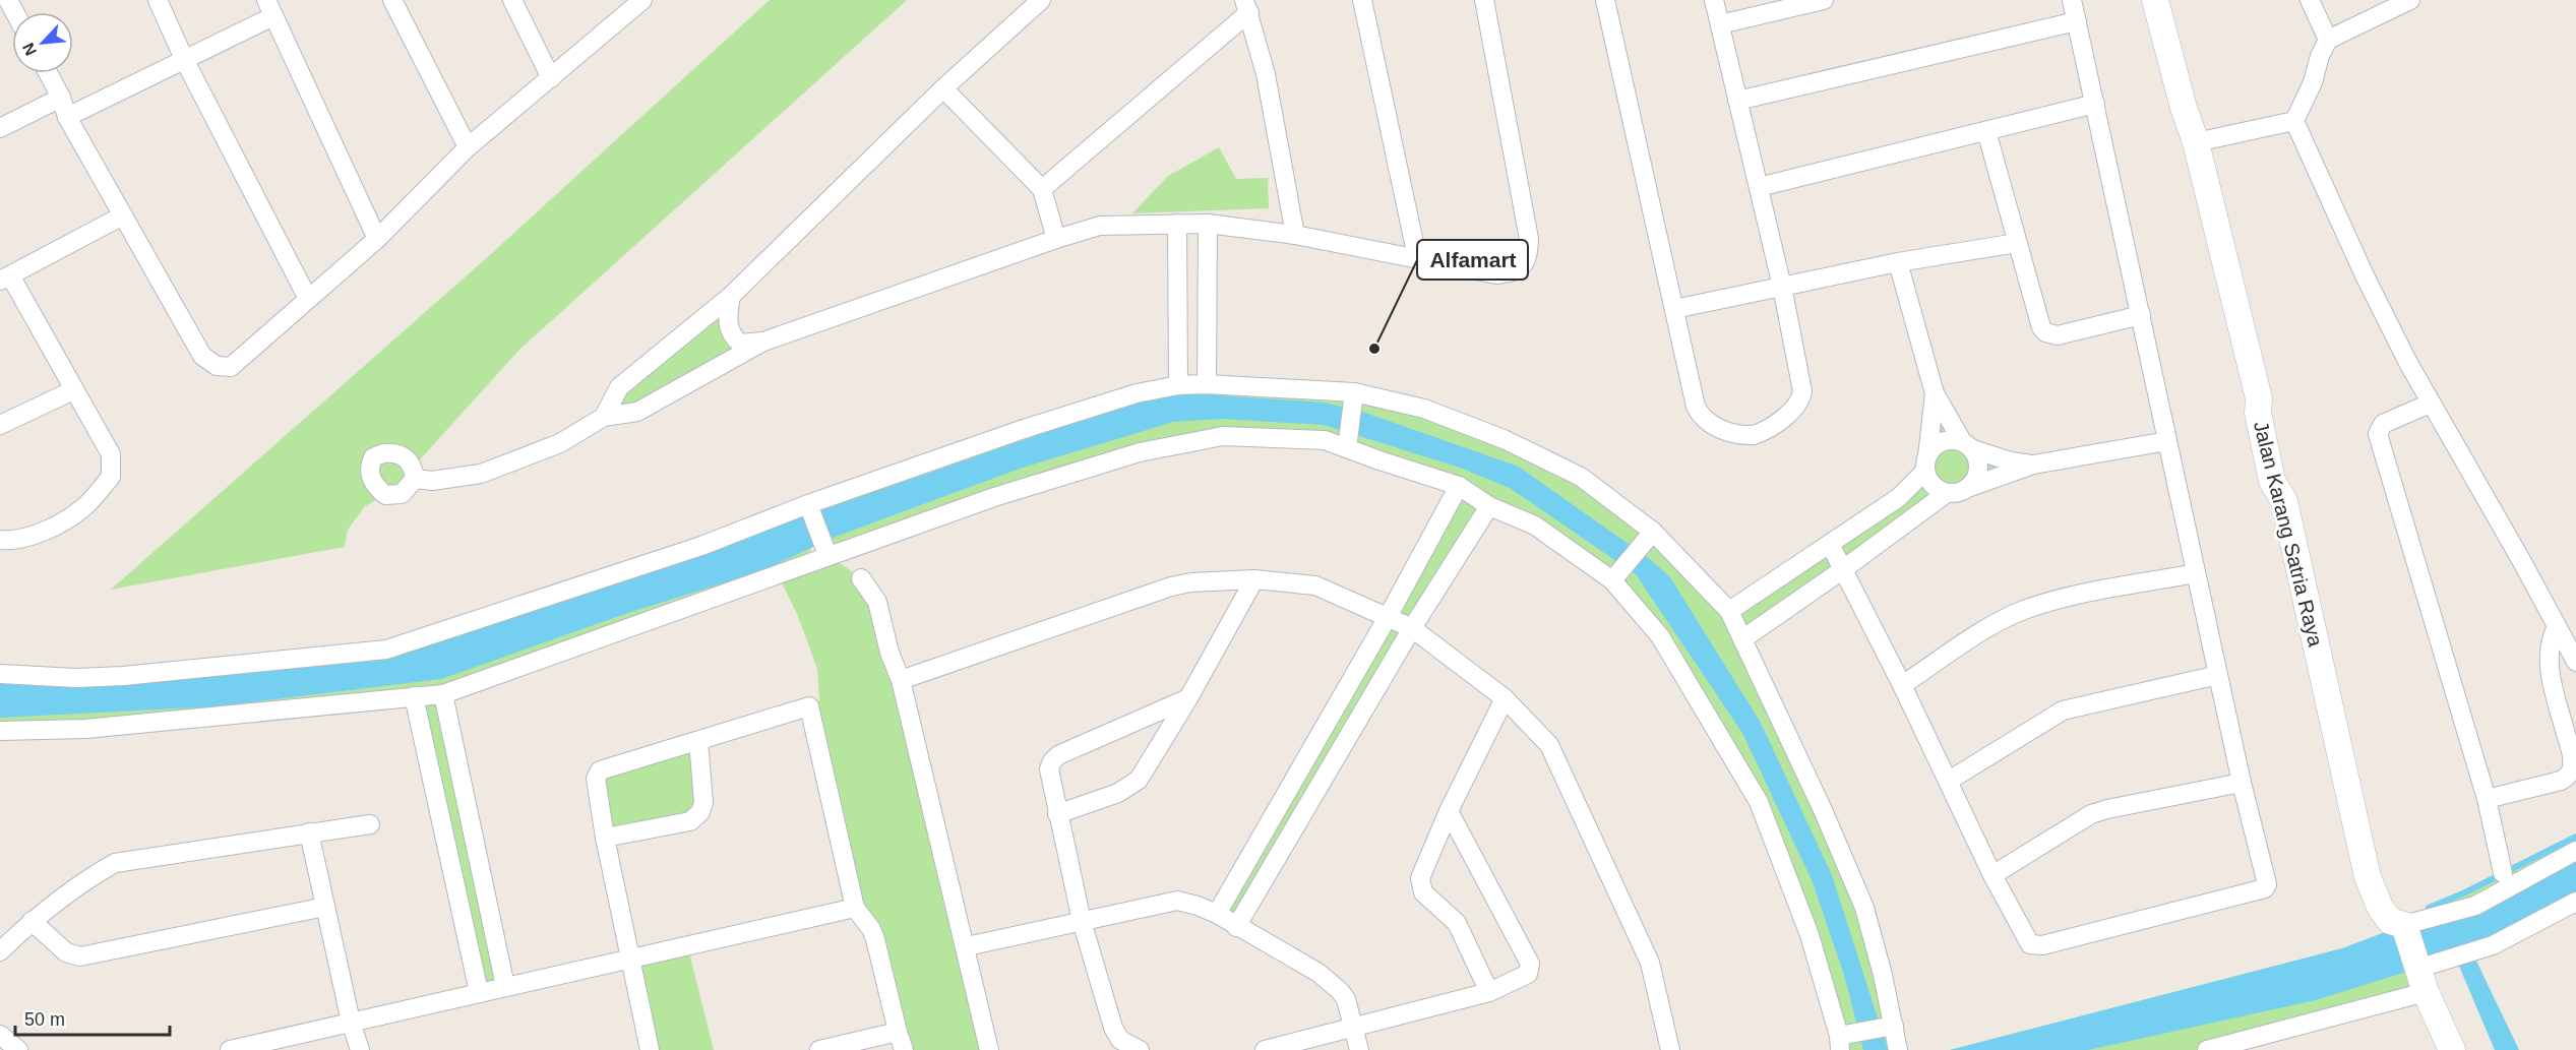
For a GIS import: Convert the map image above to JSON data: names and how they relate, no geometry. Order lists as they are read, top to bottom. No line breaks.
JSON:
{"streets":{"street":["Jalan Karang Satria Raya"]},"places":["Alfamart"],"scale_bar":"50 m","north":"bottom left"}
